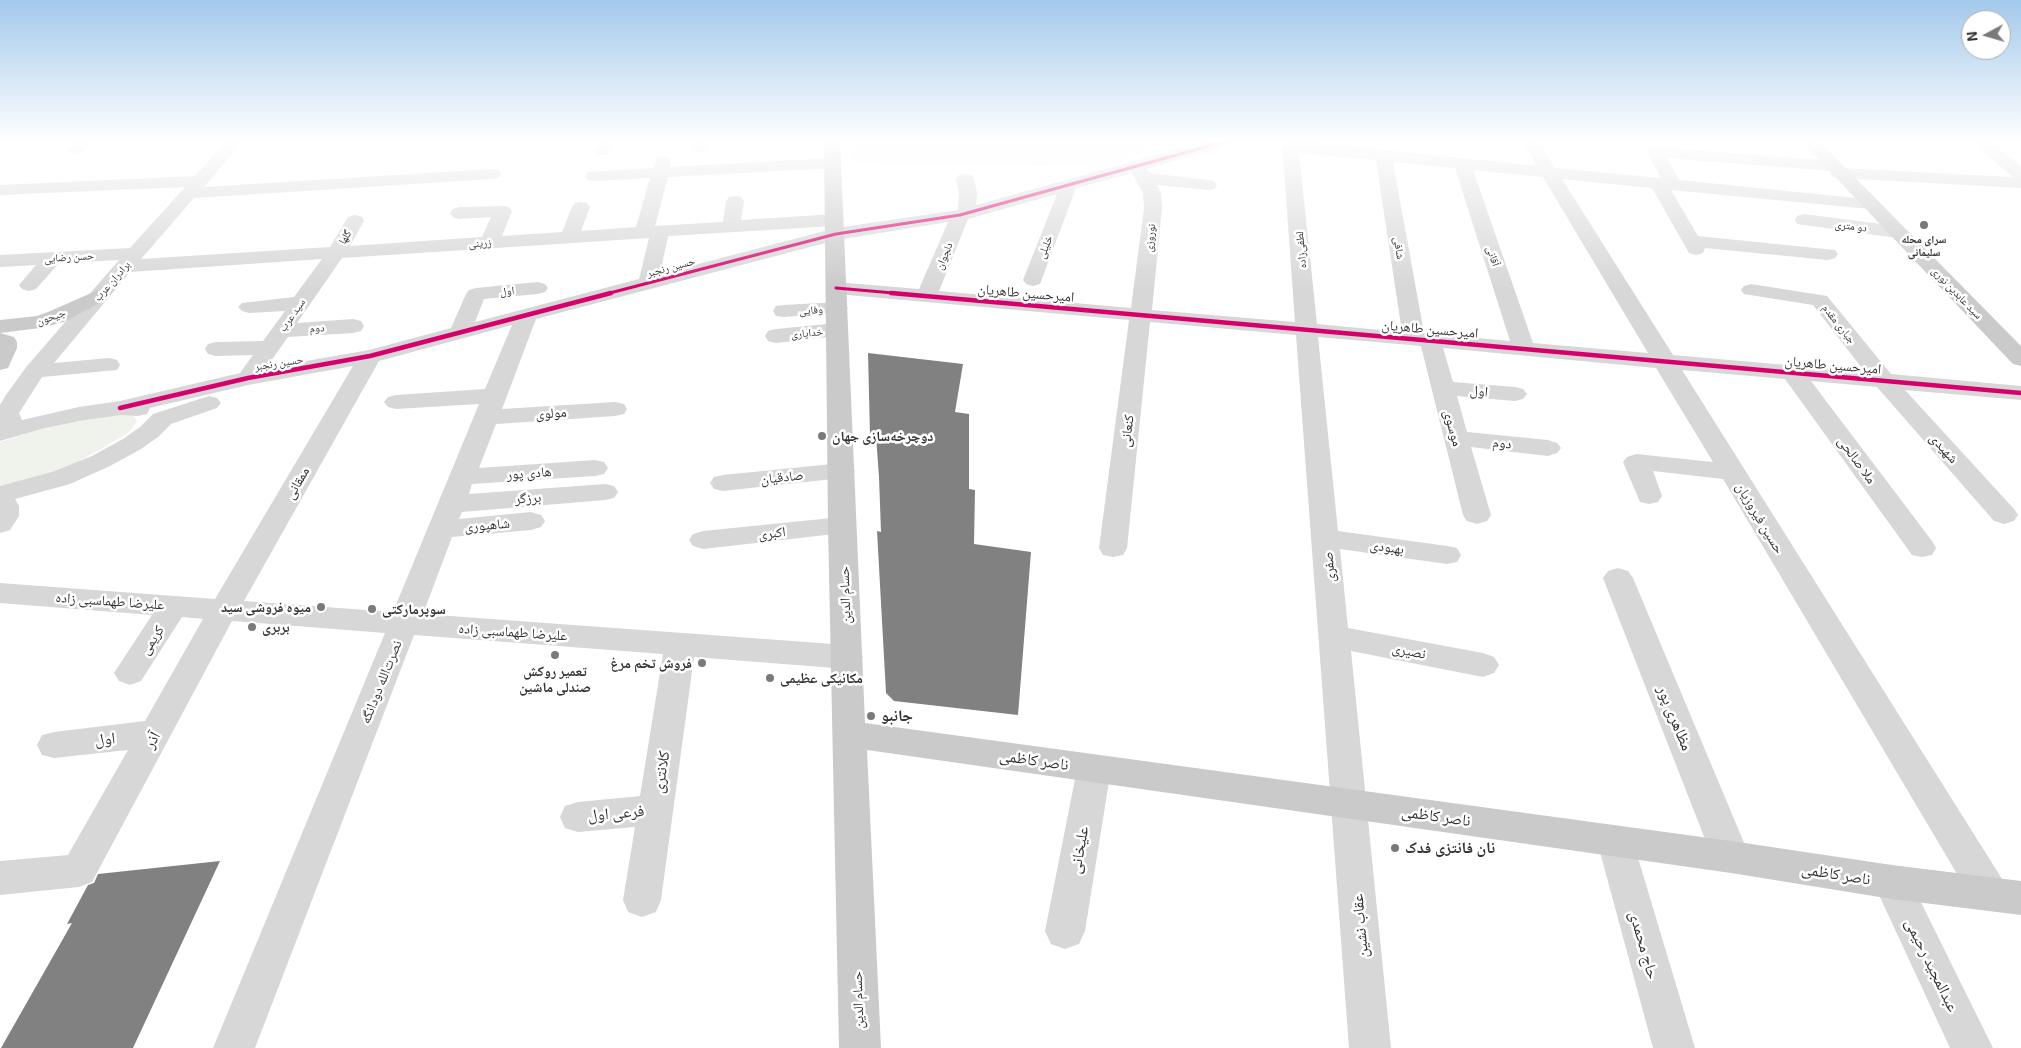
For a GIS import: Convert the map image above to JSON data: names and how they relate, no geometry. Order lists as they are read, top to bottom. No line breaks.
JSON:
{"streets":{"main road":["سید عابدین نوری","جیحون","حسام الدین","ناصر کاظمی"],"street":["دو متری","گلها","نوروزی","زرینی","خلیلی","شافی","لطفی‌زاده","دلجوان","آقانی","حسن رضایی","حسین رنجبر","برادران عرب","اول","امیرحسین طاهریان","وفایی","سید عرب","جباری مقدم","دوم","خدایاری","مولوی","موسوی","کنعانی","شهیدی","ملا صالحی","صادقیان","ممقانی","برزگر","حسین فیروزیان","شاهپوری","اکبری","بهبودی","صفری","علیرضا طهماسبی زاده","کریمی","نصیری","نصرت‌الله دودانگه","مظاهری پور","آذر","کلانتری","فرعی اول","علیخانی","عقاب نشین","حاج محمدی","عبدالمجید رحیمی"]},"crossings":[["دو متری","سید عابدین نوری"],["گلها","زرینی"],["گلها","سید عرب"],["نوروزی","امیرحسین طاهریان"],["نوروزی","کنعانی"],["زرینی","حسن رضایی"],["زرینی","حسین رنجبر"],["زرینی","برادران عرب"],["زرینی","سید عرب"],["زرینی","حسام الدین"],["شافی","امیرحسین طاهریان"],["شافی","موسوی"],["لطفی‌زاده","امیرحسین طاهریان"],["لطفی‌زاده","صفری"],["دلجوان","حسین رنجبر"],["دلجوان","امیرحسین طاهریان"],["آقانی","امیرحسین طاهریان"],["حسن رضایی","برادران عرب"],["حسین رنجبر","اول"],["حسین رنجبر","سید عرب"],["حسین رنجبر","ممقانی"],["حسین رنجبر","حسام الدین"],["حسین رنجبر","نصرت‌الله دودانگه"],["برادران عرب","جیحون"],["اول","موسوی"],["اول","نصرت‌الله دودانگه"],["اول","آذر"],["امیرحسین طاهریان","وفایی"],["امیرحسین طاهریان","جباری مقدم"],["امیرحسین طاهریان","خدایاری"],["امیرحسین طاهریان","موسوی"],["امیرحسین طاهریان","کنعانی"],["امیرحسین طاهریان","شهیدی"],["امیرحسین طاهریان","ملا صالحی"],["امیرحسین طاهریان","حسین فیروزیان"],["امیرحسین طاهریان","صفری"],["امیرحسین طاهریان","حسام الدین"],["وفایی","خدایاری"],["وفایی","حسام الدین"],["سید عرب","دوم"],["جباری مقدم","شهیدی"],["دوم","موسوی"],["خدایاری","حسام الدین"],["مولوی","نصرت‌الله دودانگه"],["صادقیان","حسام الدین"],["ممقانی","علیرضا طهماسبی زاده"],["ممقانی","آذر"],["برزگر","شاهپوری"],["برزگر","نصرت‌الله دودانگه"],["حسین فیروزیان","ناصر کاظمی"],["شاهپوری","نصرت‌الله دودانگه"],["اکبری","حسام الدین"],["بهبودی","صفری"],["صفری","نصیری"],["صفری","ناصر کاظمی"],["صفری","عقاب نشین"],["حسام الدین","علیرضا طهماسبی زاده"],["حسام الدین","ناصر کاظمی"],["علیرضا طهماسبی زاده","کریمی"],["علیرضا طهماسبی زاده","نصرت‌الله دودانگه"],["علیرضا طهماسبی زاده","آذر"],["علیرضا طهماسبی زاده","کلانتری"],["مظاهری پور","ناصر کاظمی"],["ناصر کاظمی","علیخانی"],["ناصر کاظمی","عقاب نشین"],["ناصر کاظمی","حاج محمدی"],["ناصر کاظمی","عبدالمجید رحیمی"],["کلانتری","فرعی اول"]],"places":["سرای محله سلیمانی","دوچرخه‌سازی جهان","میوه فروشی سید","سوپرمارکتی","بربری","تعمیر روکش صندلی ماشین","فروش تخم مرغ","مکانیکی عظیمی","جانبو","نان فانتزی فدک"],"north":"left"}
